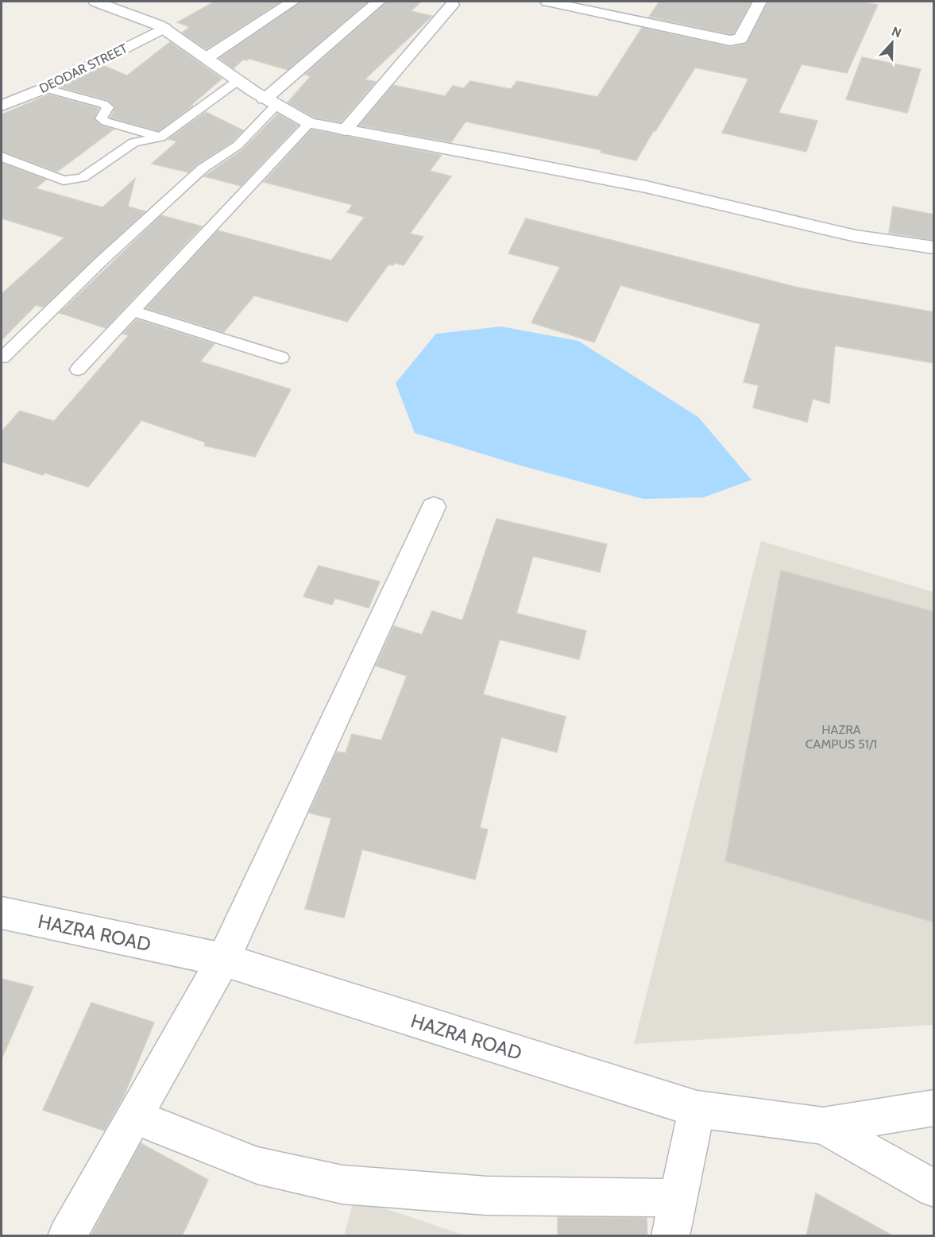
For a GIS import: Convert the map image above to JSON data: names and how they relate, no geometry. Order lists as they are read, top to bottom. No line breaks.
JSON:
{"streets":{"street":["DEODAR STREET","HAZRA ROAD"]},"house_numbers":["HAZRA CAMPUS 51/1"],"north":"top"}
